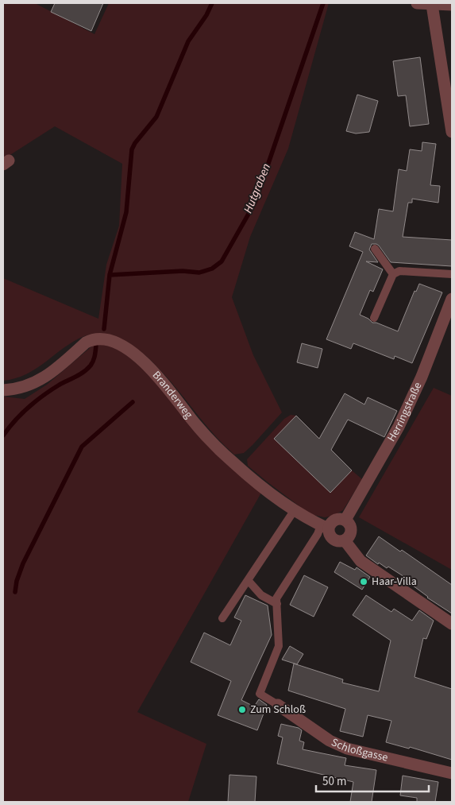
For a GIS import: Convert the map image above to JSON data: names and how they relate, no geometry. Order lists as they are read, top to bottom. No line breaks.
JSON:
{"streets":{"street":["Branderweg","Herringstraße","Schloßgasse"]},"crossings":[["Branderweg","Herringstraße"]],"water":["Hutgraben"],"places":["Haar-Villa","Zum Schloß"],"scale_bar":"50 m"}
